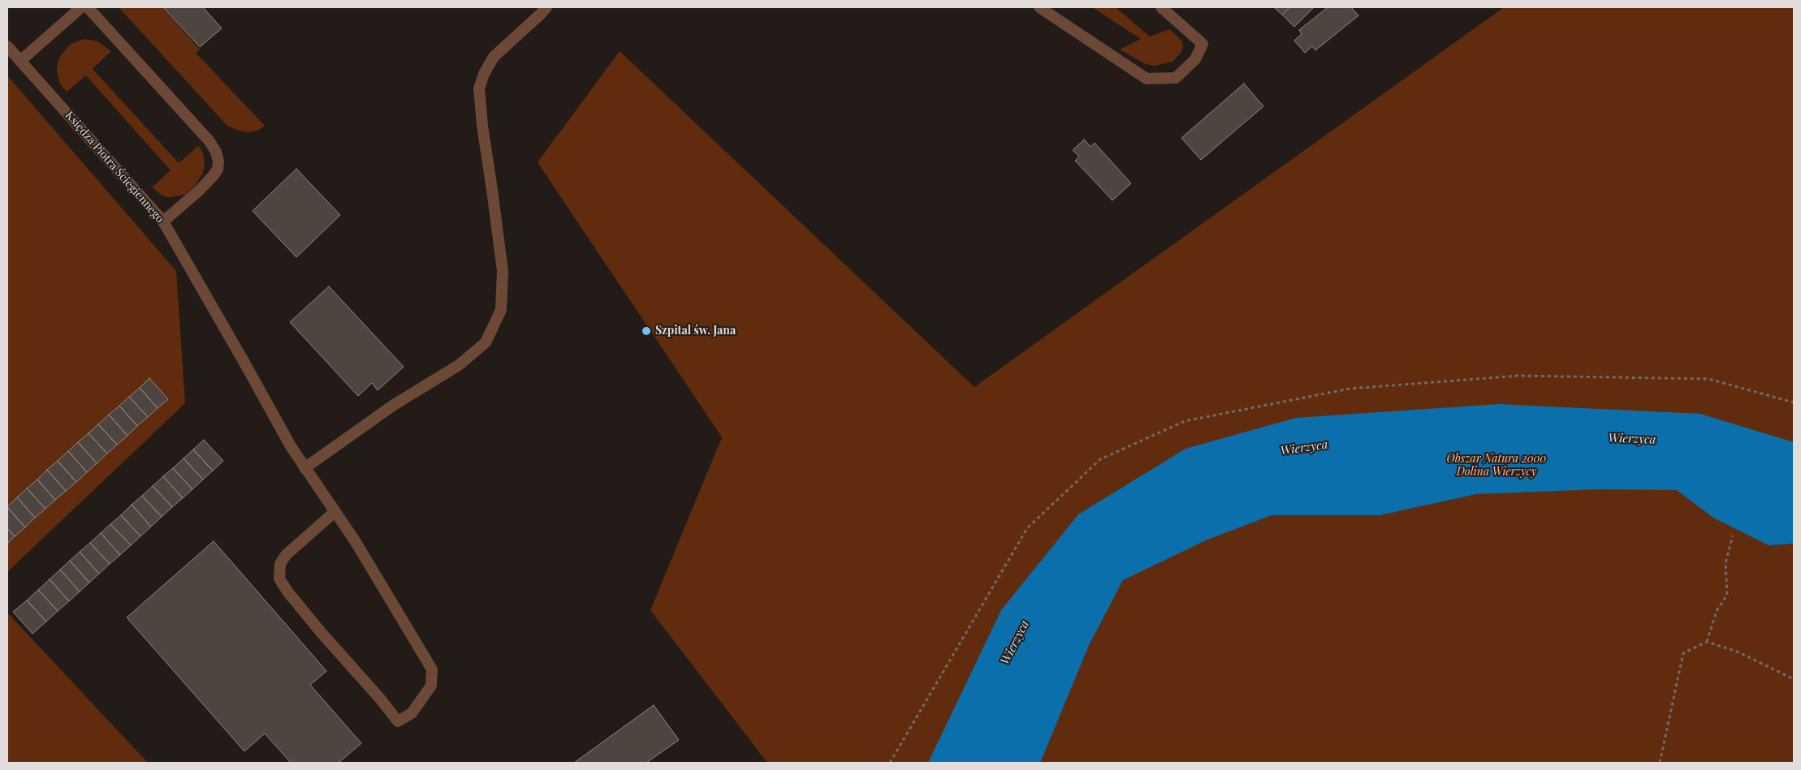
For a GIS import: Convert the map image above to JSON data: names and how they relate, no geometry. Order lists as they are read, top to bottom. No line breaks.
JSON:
{"streets":{"street":["Księdza Piotra Ściegiennego"]},"water":["Wierzyca"],"parks":["Obszar Natura 2000 Dolina Wierzycy"],"places":["Szpital św. Jana"]}
